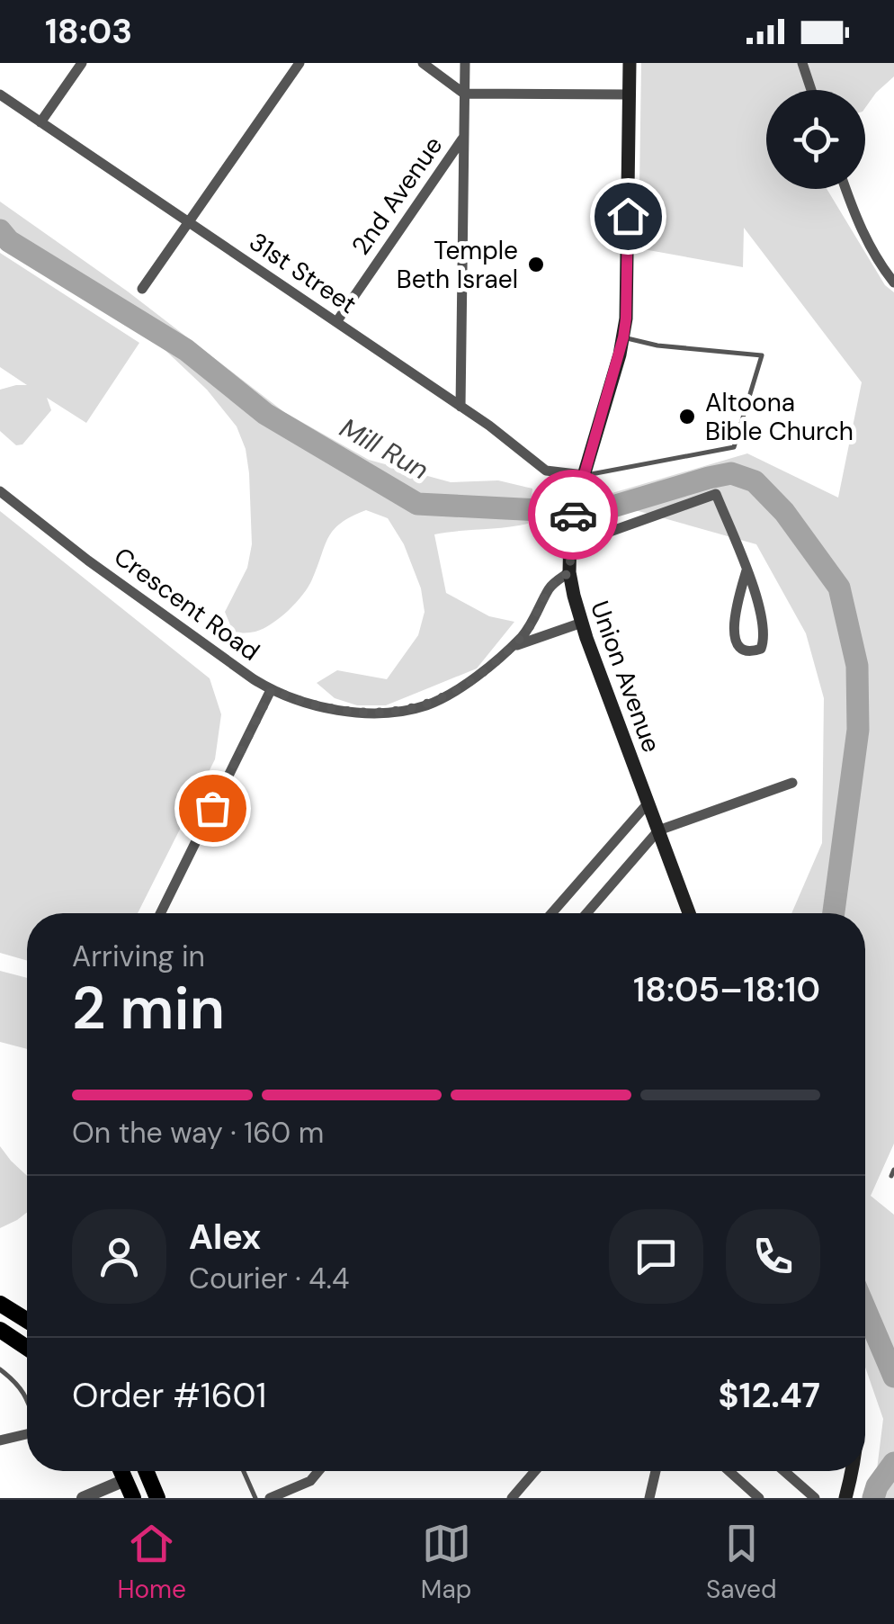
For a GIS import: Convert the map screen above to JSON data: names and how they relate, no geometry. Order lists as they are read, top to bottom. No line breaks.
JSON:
{"streets":{"main road":["Union Avenue"],"street":["2nd Avenue","31st Street","Crescent Road"]},"crossings":[["2nd Avenue","31st Street"],["31st Street","Union Avenue"],["Crescent Road","Union Avenue"]],"water":["Mill Run"],"places":["Temple Beth Israel","Altoona Bible Church"],"page":{"status":"18:03","heading":["2 min","Arriving in","18:05–18:10"],"panel":["Alex","Courier · 4.4","Order #1601","$12.47"],"bar":"On the way · 160 m","tabs":["Home","Map","Saved"]}}
